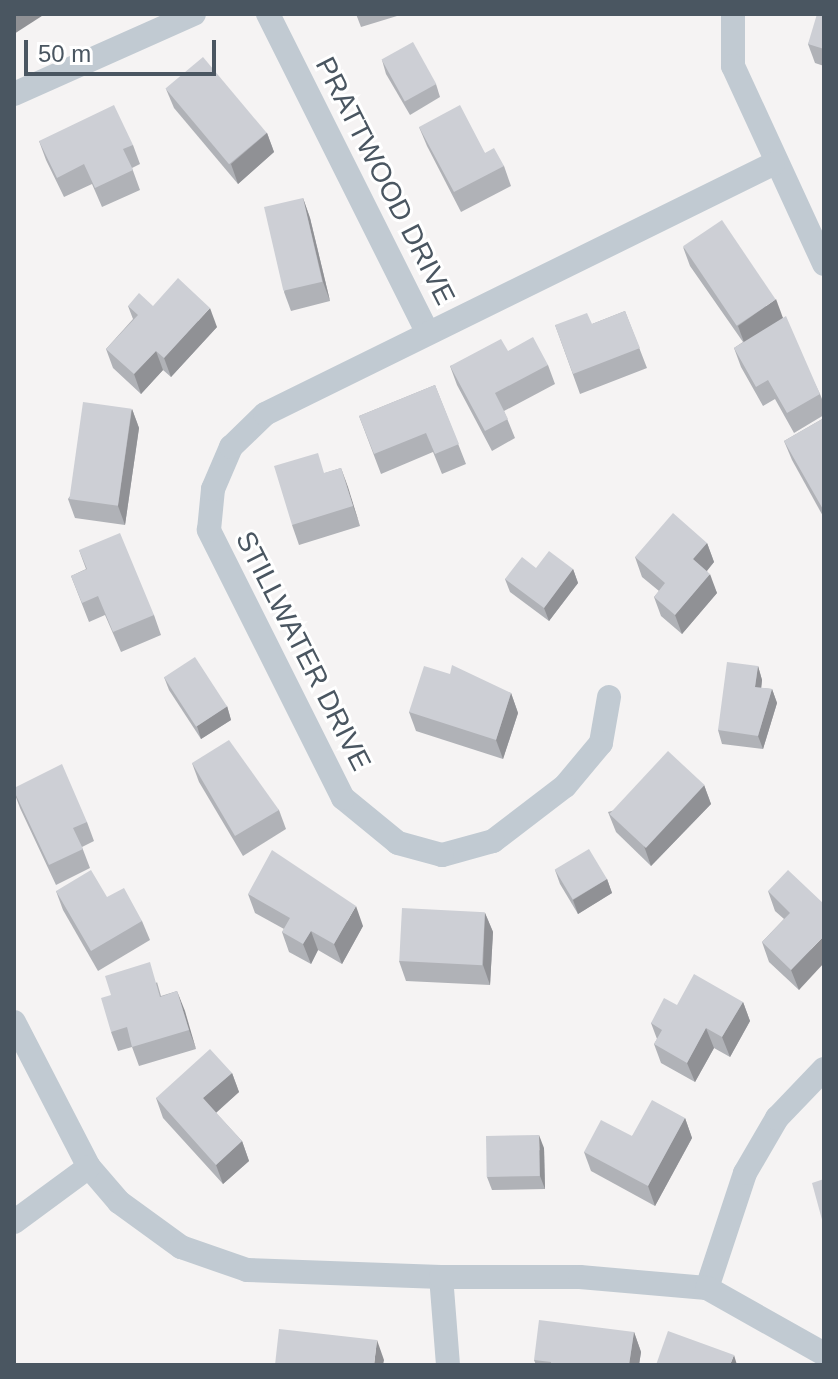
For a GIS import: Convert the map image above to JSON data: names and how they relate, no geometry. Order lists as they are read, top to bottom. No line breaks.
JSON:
{"streets":{"street":["PRATTWOOD DRIVE","STILLWATER DRIVE"]},"crossings":[["PRATTWOOD DRIVE","STILLWATER DRIVE"]],"scale_bar":"50 m"}
